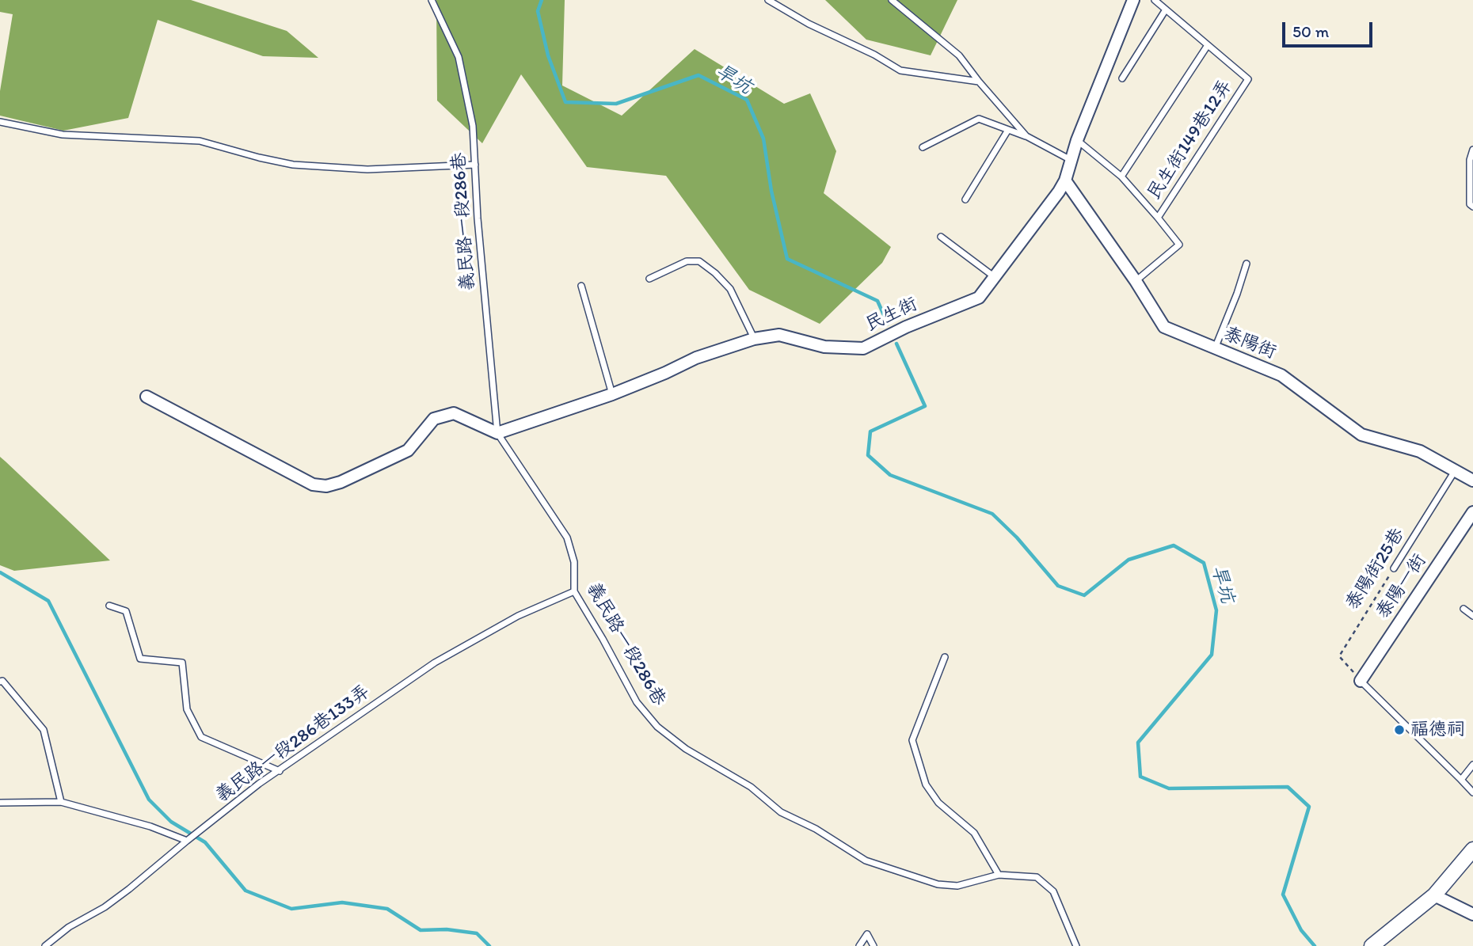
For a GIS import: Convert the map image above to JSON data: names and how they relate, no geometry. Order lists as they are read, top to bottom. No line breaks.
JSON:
{"streets":{"street":["民生街","泰陽街","泰陽一街"],"lane":["民生街149巷12弄","義民路一段286巷","泰陽街25巷","義民路一段286巷133弄"]},"crossings":[["義民路一段286巷","民生街"],["義民路一段286巷","義民路一段286巷133弄"],["民生街","泰陽街"],["泰陽街","泰陽街25巷"],["泰陽街25巷","泰陽一街"]],"water":["旱坑"],"places":["福德祠"],"scale_bar":"50 m"}
